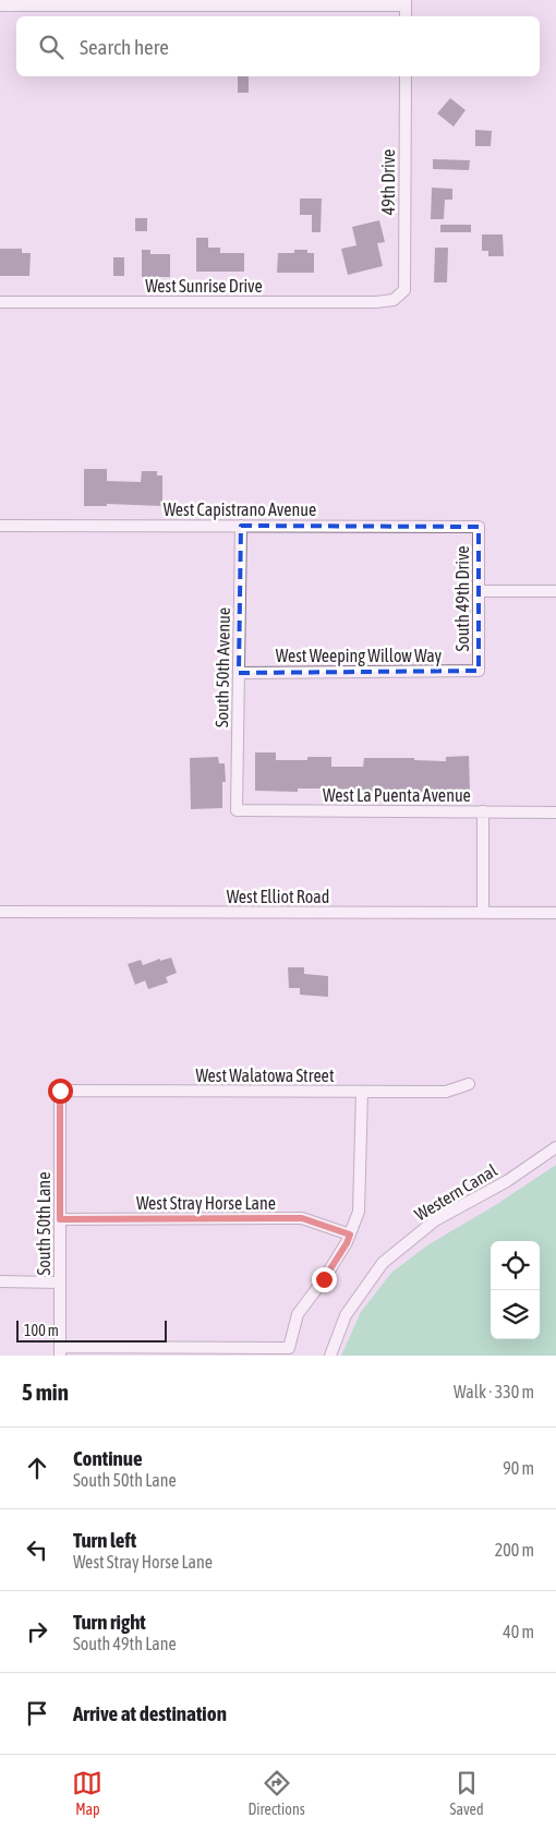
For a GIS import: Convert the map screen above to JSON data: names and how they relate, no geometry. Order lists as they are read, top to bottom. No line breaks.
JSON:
{"streets":{"street":["49th Drive","West Sunrise Drive","West Capistrano Avenue","South 49th Drive","West Weeping Willow Way","South 50th Avenue","West La Puenta Avenue","West Elliot Road","West Walatowa Street","Western Canal","West Stray Horse Lane","South 50th Lane"]},"crossings":[["49th Drive","West Sunrise Drive"],["West Capistrano Avenue","South 49th Drive"],["West Capistrano Avenue","South 50th Avenue"],["South 49th Drive","West Weeping Willow Way"],["West Weeping Willow Way","South 50th Avenue"],["South 50th Avenue","West La Puenta Avenue"],["West Walatowa Street","South 50th Lane"],["West Stray Horse Lane","South 50th Lane"]],"scale_bar":"100 m","page":{"search":"Search here","scale":"100 m","heading":["5 min","Walk · 330 m"],"list":[["Continue","South 50th Lane","90 m"],["Turn left","West Stray Horse Lane","200 m"],["Turn right","South 49th Lane","40 m"],"Arrive at destination"],"nav":["Map","Directions","Saved"]}}
